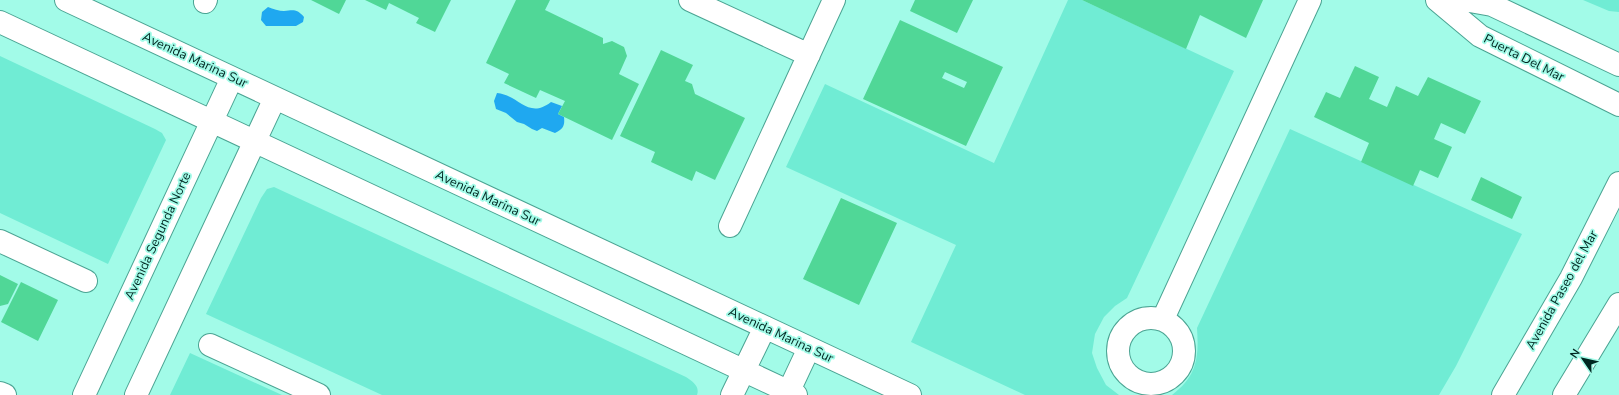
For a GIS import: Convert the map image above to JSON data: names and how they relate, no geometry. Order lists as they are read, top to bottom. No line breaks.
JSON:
{"streets":{"street":["Puerta Del Mar","Avenida Marina Sur","Avenida Segunda Norte","Avenida Paseo del Mar"]},"crossings":[["Avenida Marina Sur","Avenida Segunda Norte"]],"north":"top left"}
